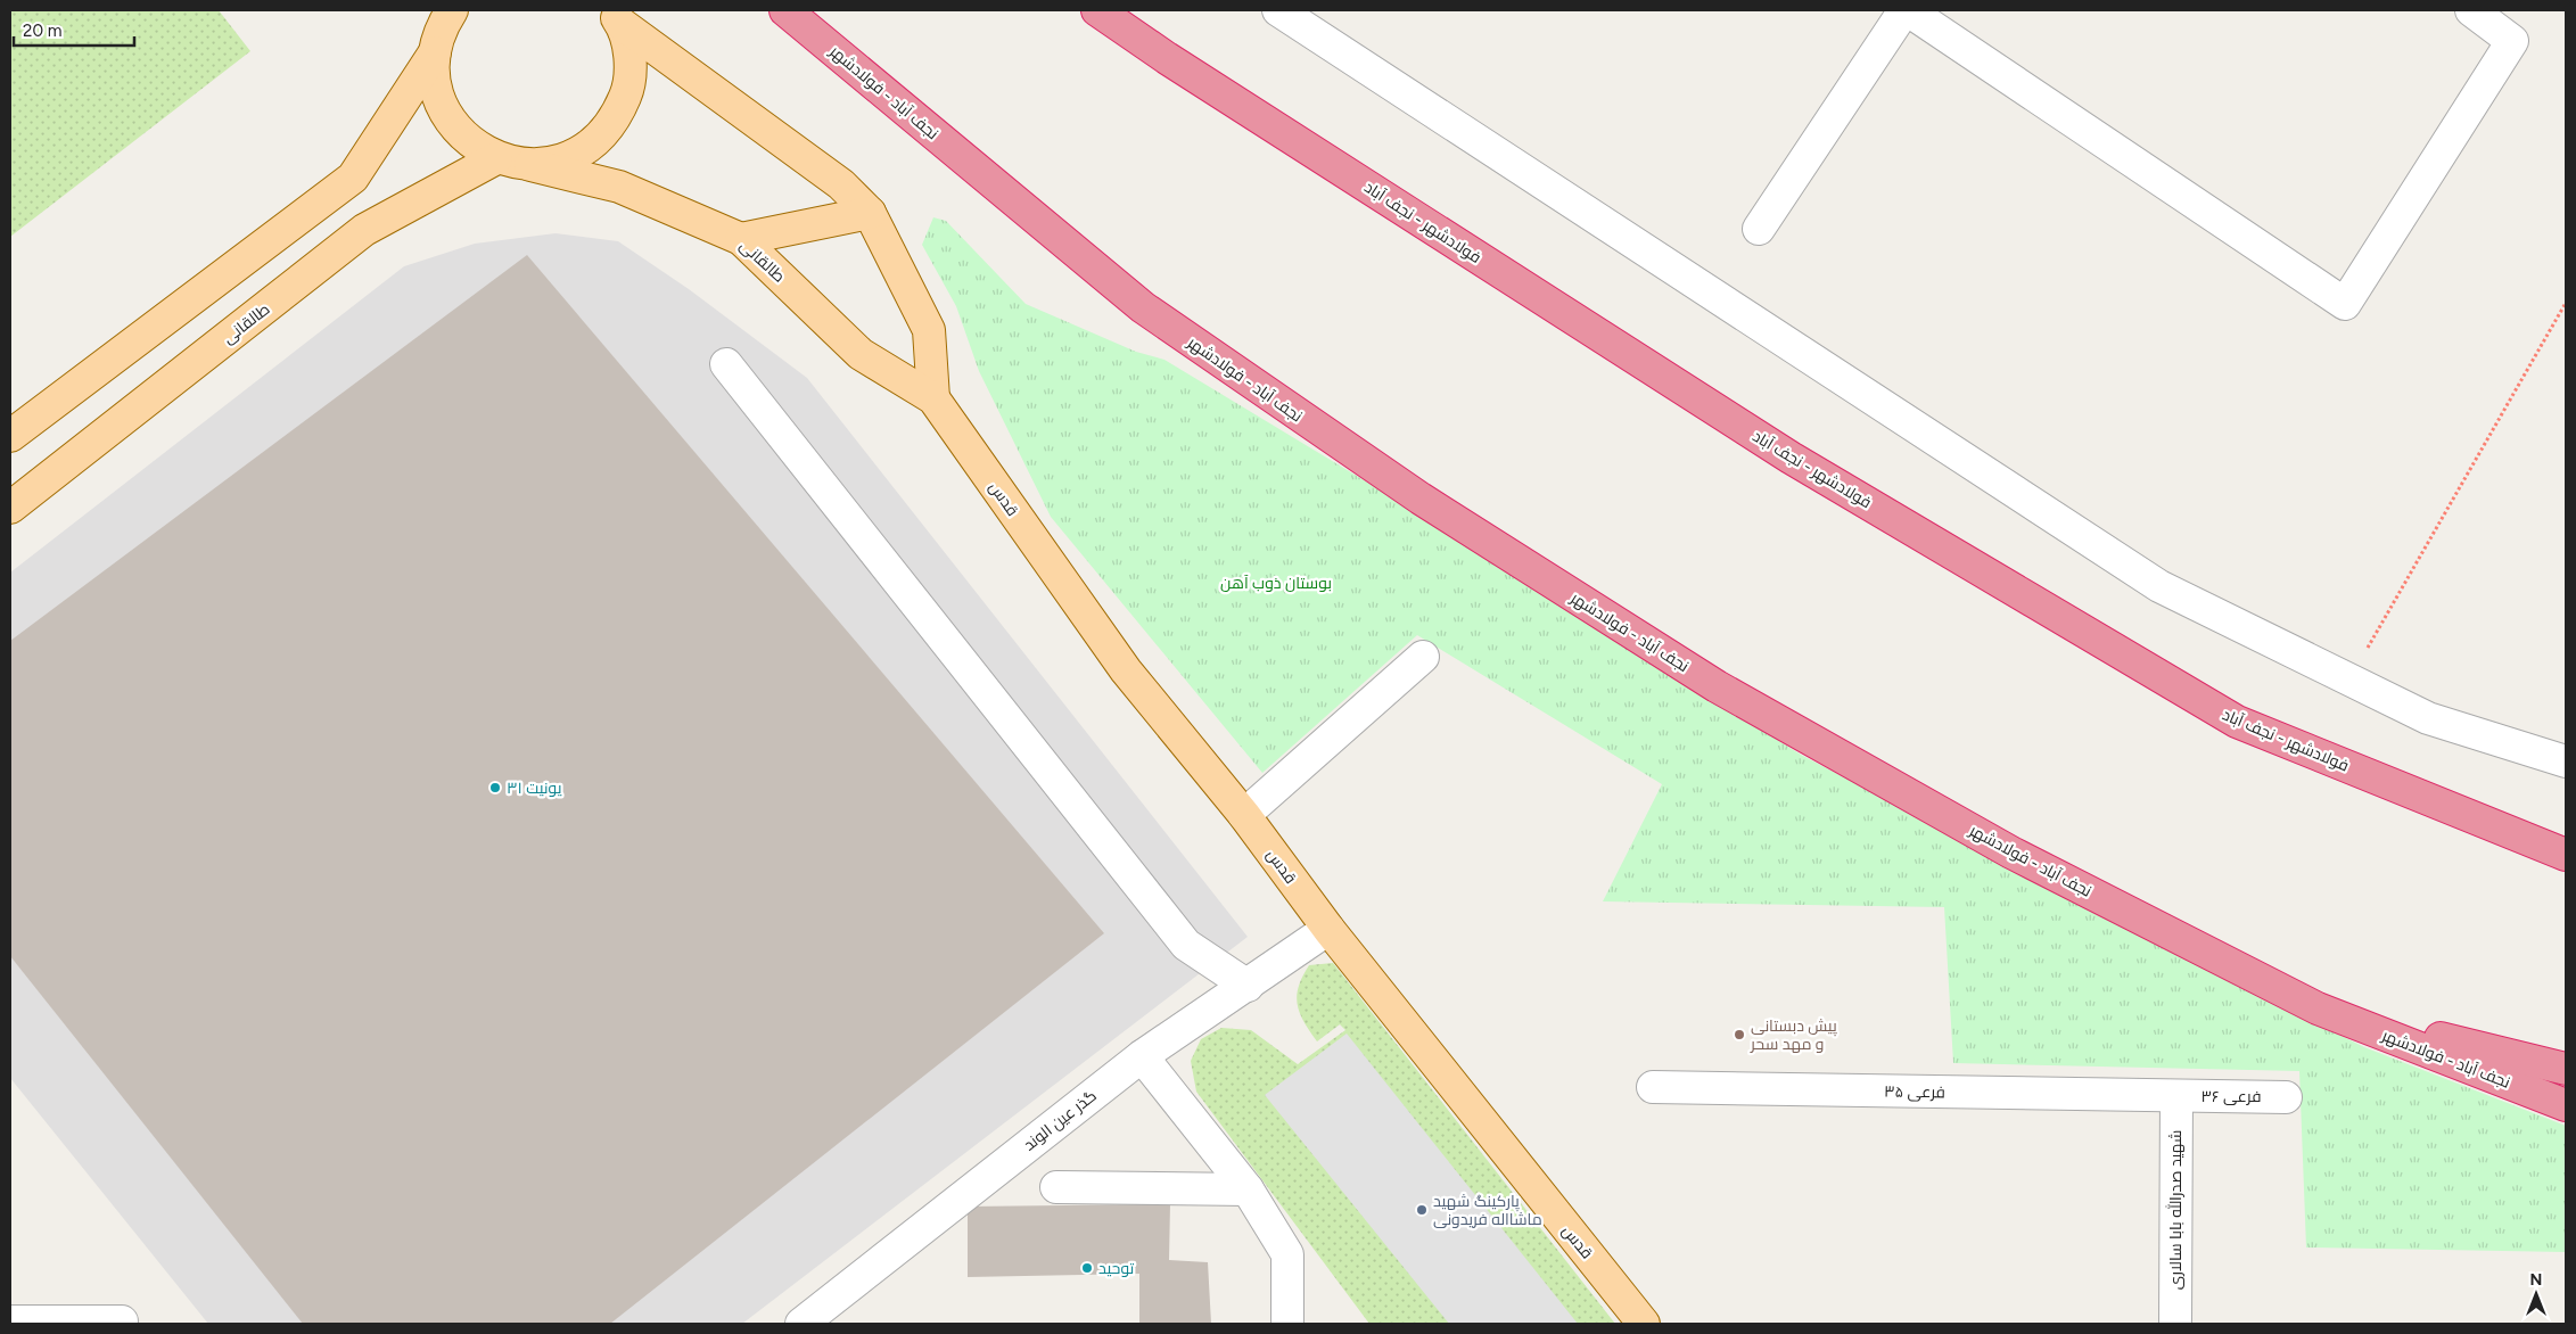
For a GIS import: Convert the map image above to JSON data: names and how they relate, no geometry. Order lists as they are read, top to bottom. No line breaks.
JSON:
{"streets":{"highway":["نجف آباد - فولادشهر","فولادشهر - نجف آباد"],"main road":["طالقانی","قدس"],"street":["فرعی ۳۵","فرعی ۳۶","گذر عین الوند","شهید صدرالله بابا سالاری"]},"crossings":[["طالقانی","قدس"],["قدس","گذر عین الوند"],["فرعی ۳۵","فرعی ۳۶"],["فرعی ۳۵","شهید صدرالله بابا سالاری"],["فرعی ۳۶","شهید صدرالله بابا سالاری"]],"parks":["بوستان ذوب آهن"],"places":["یونیت ۳۱","پیش دبستانی و مهد سحر","پارکینگ شهید ماشااله فریدونی","توحید"],"scale_bar":"20 m","north":"top"}
